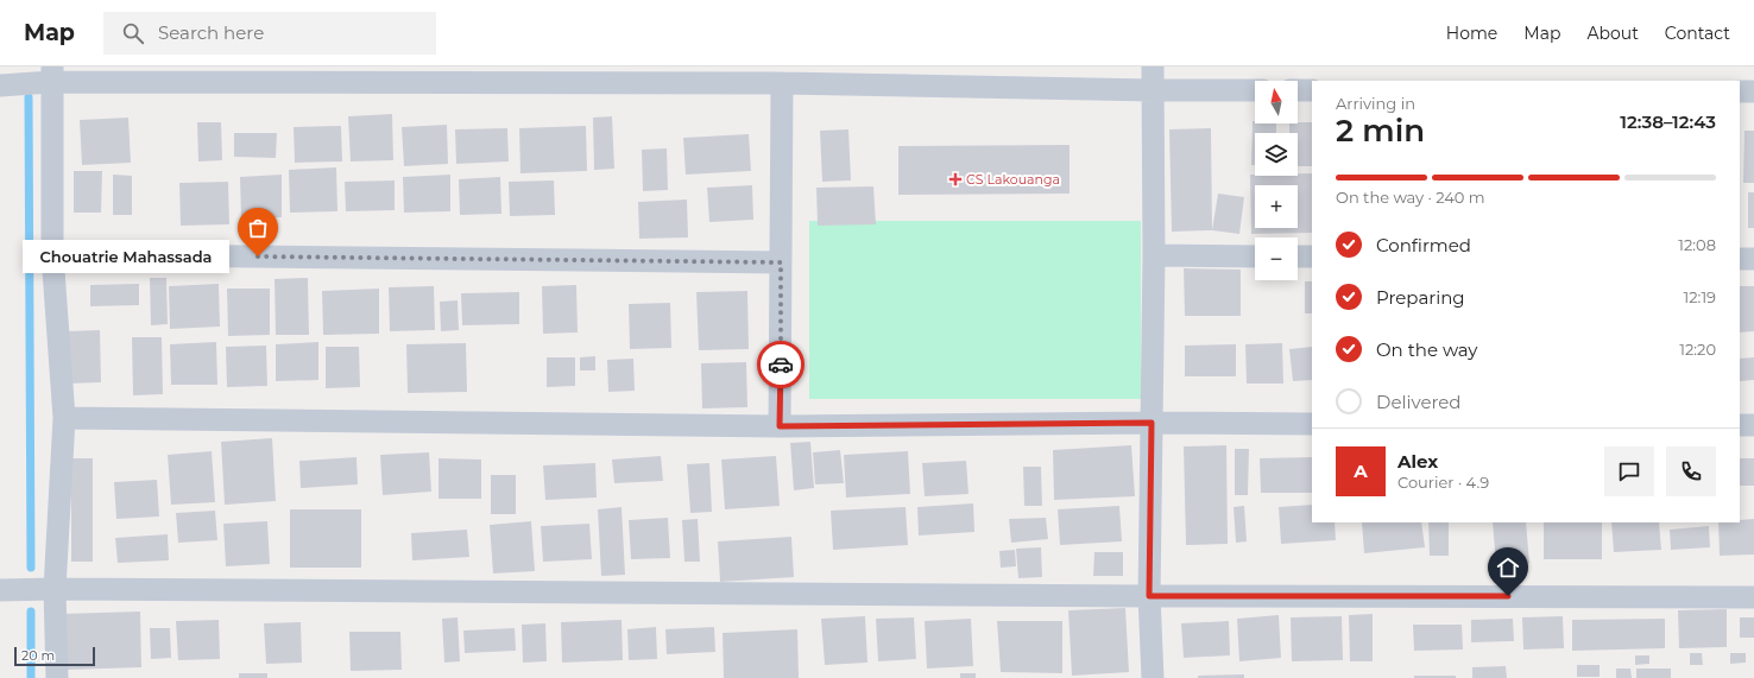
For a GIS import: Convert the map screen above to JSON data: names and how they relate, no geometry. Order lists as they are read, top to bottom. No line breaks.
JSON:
{"places":{"health":["CS Lakouanga"],"other":["Chouatrie Mahassada"]},"scale_bar":"20 m","north":"top","page":{"header":"Map","search":"Search here","nav":["Home","Map","About","Contact"],"map_buttons":["+","−"],"heading":["2 min","Arriving in","12:38–12:43"],"panel":["Alex","Courier · 4.9"],"bar":"On the way · 240 m","list":[["Confirmed","12:08"],["Preparing","12:19"],["On the way","12:20"],"Delivered"],"bubble":"Chouatrie Mahassada","round":"A","scale":"20 m"}}
